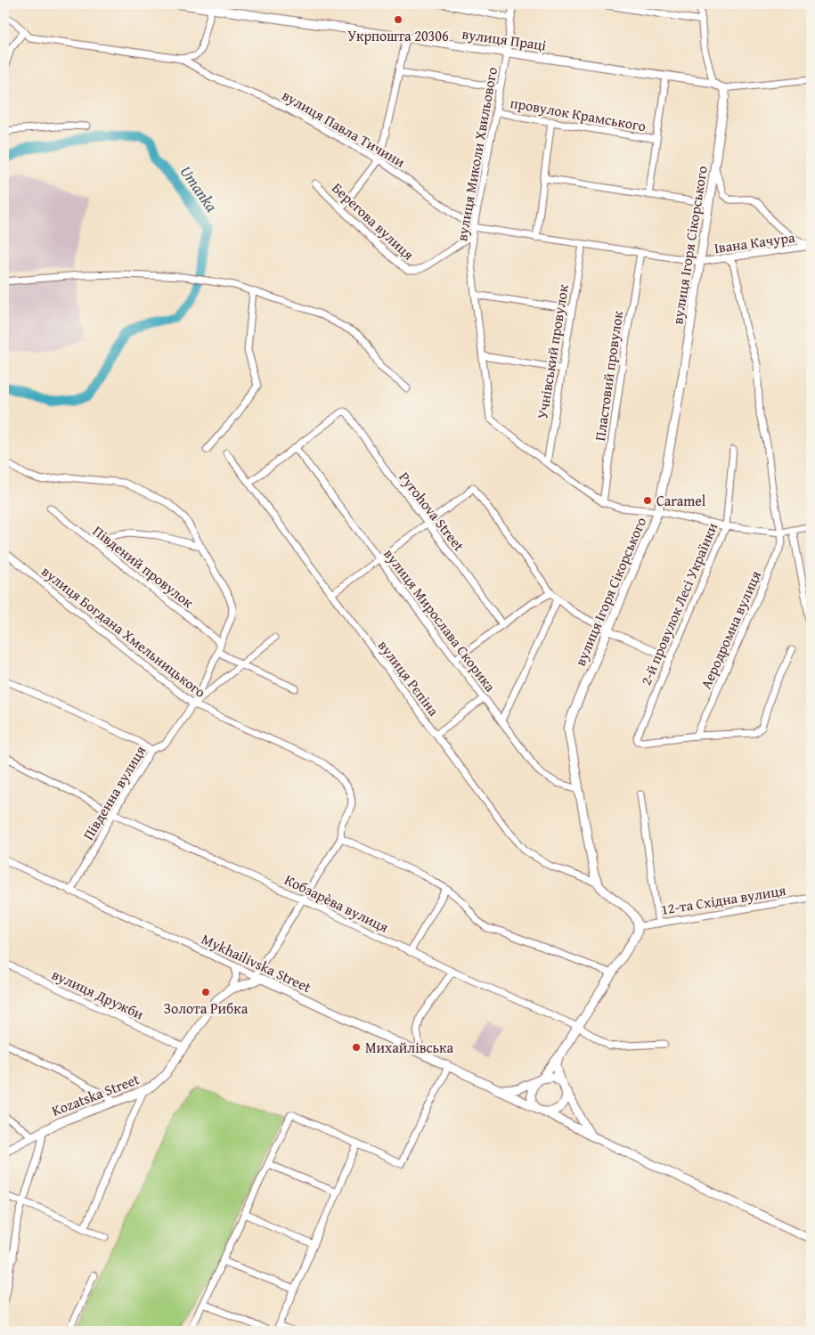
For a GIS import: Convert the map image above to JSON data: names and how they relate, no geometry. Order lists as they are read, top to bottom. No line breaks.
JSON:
{"streets":{"main road":["вулиця Праці","вулиця Ігоря Сікорського","Mykhailivska Street","Kozatska Street"],"street":["провулок Крамського","вулиця Павла Тичини","вулиця Миколи Хвильового","Берегова вулиця","Івана Качура","Учнівський провулок","Пластовий провулок","Pyrohova Street","Південий провулок","2-й провулок Лесі Українки","вулиця Мирослава Скорика","Аеродромна вулиця","вулиця Богдана Хмельницького","вулиця Рєпіна","Південна вулиця","12-та Східна вулиця","Кобзарèва вулиця","вулиця Дружби"]},"crossings":[["вулиця Праці","вулиця Миколи Хвильового"],["вулиця Праці","вулиця Ігоря Сікорського"],["провулок Крамського","вулиця Миколи Хвильового"],["вулиця Павла Тичини","вулиця Миколи Хвильового"],["вулиця Павла Тичини","Івана Качура"],["вулиця Павла Тичини","вулиця Ігоря Сікорського"],["вулиця Павла Тичини","Учнівський провулок"],["вулиця Павла Тичини","Пластовий провулок"],["вулиця Миколи Хвильового","Берегова вулиця"],["вулиця Миколи Хвильового","Учнівський провулок"],["Івана Качура","вулиця Ігоря Сікорського"],["вулиця Ігоря Сікорського","вулиця Мирослава Скорика"],["вулиця Ігоря Сікорського","вулиця Рєпіна"],["вулиця Ігоря Сікорського","12-та Східна вулиця"],["Pyrohova Street","вулиця Мирослава Скорика"],["Південий провулок","Південна вулиця"],["2-й провулок Лесі Українки","Аеродромна вулиця"],["вулиця Богдана Хмельницького","Південна вулиця"],["Південна вулиця","Кобзарèва вулиця"],["Південна вулиця","Mykhailivska Street"],["Mykhailivska Street","Kozatska Street"],["вулиця Дружби","Kozatska Street"]],"water":["Umanka"],"places":["Укрпошта 20306","Caramel","Золота Рибка","Михайлівська"]}
